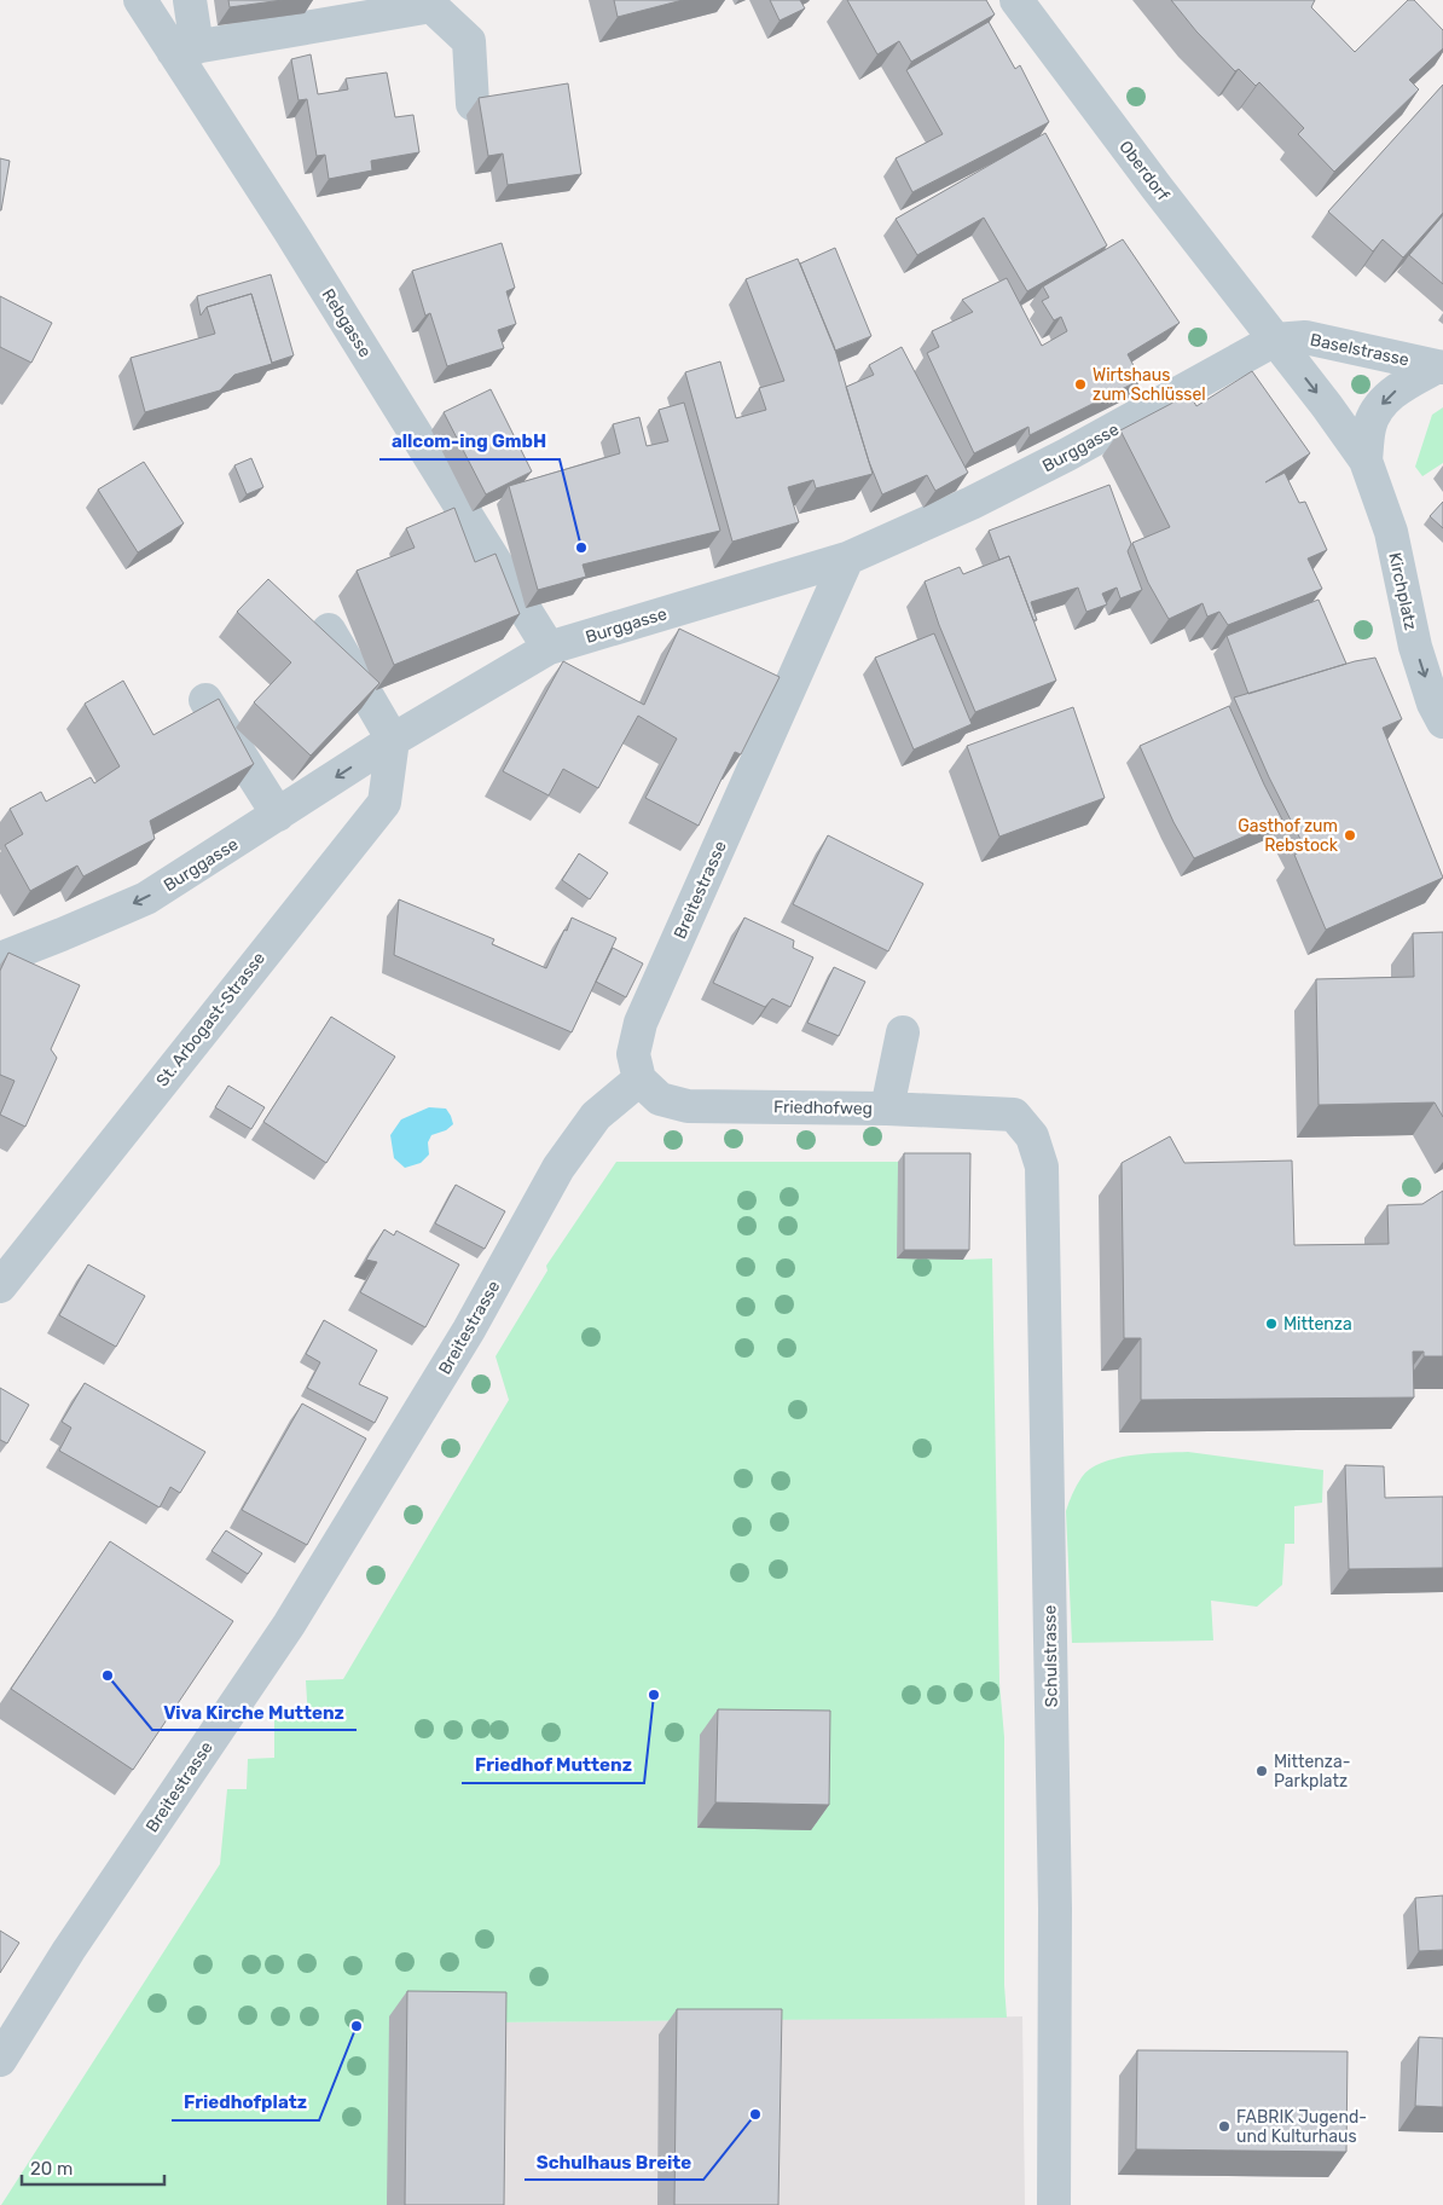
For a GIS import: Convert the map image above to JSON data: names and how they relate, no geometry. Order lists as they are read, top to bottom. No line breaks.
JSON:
{"streets":{"street":["Oberdorf","Rebgasse","Baselstrasse","Burggasse","Kirchplatz","Breitestrasse","St. Arbogast-Strasse","Friedhofweg","Schulstrasse"]},"crossings":[["Oberdorf","Baselstrasse"],["Oberdorf","Burggasse"],["Oberdorf","Kirchplatz"],["Rebgasse","Burggasse"],["Baselstrasse","Burggasse"],["Baselstrasse","Kirchplatz"],["Burggasse","Kirchplatz"],["Burggasse","Breitestrasse"],["Burggasse","St. Arbogast-Strasse"],["Breitestrasse","Friedhofweg"],["Friedhofweg","Schulstrasse"]],"one_way":["Kirchplatz"],"places":["Wirtshaus zum Schlüssel","allcom-ing GmbH","Gasthof zum Rebstock","Mittenza","Viva Kirche Muttenz","Friedhof Muttenz","Mittenza- Parkplatz","Friedhofplatz","Schulhaus Breite","FABRIK Jugend- und Kulturhaus"],"scale_bar":"20 m"}
